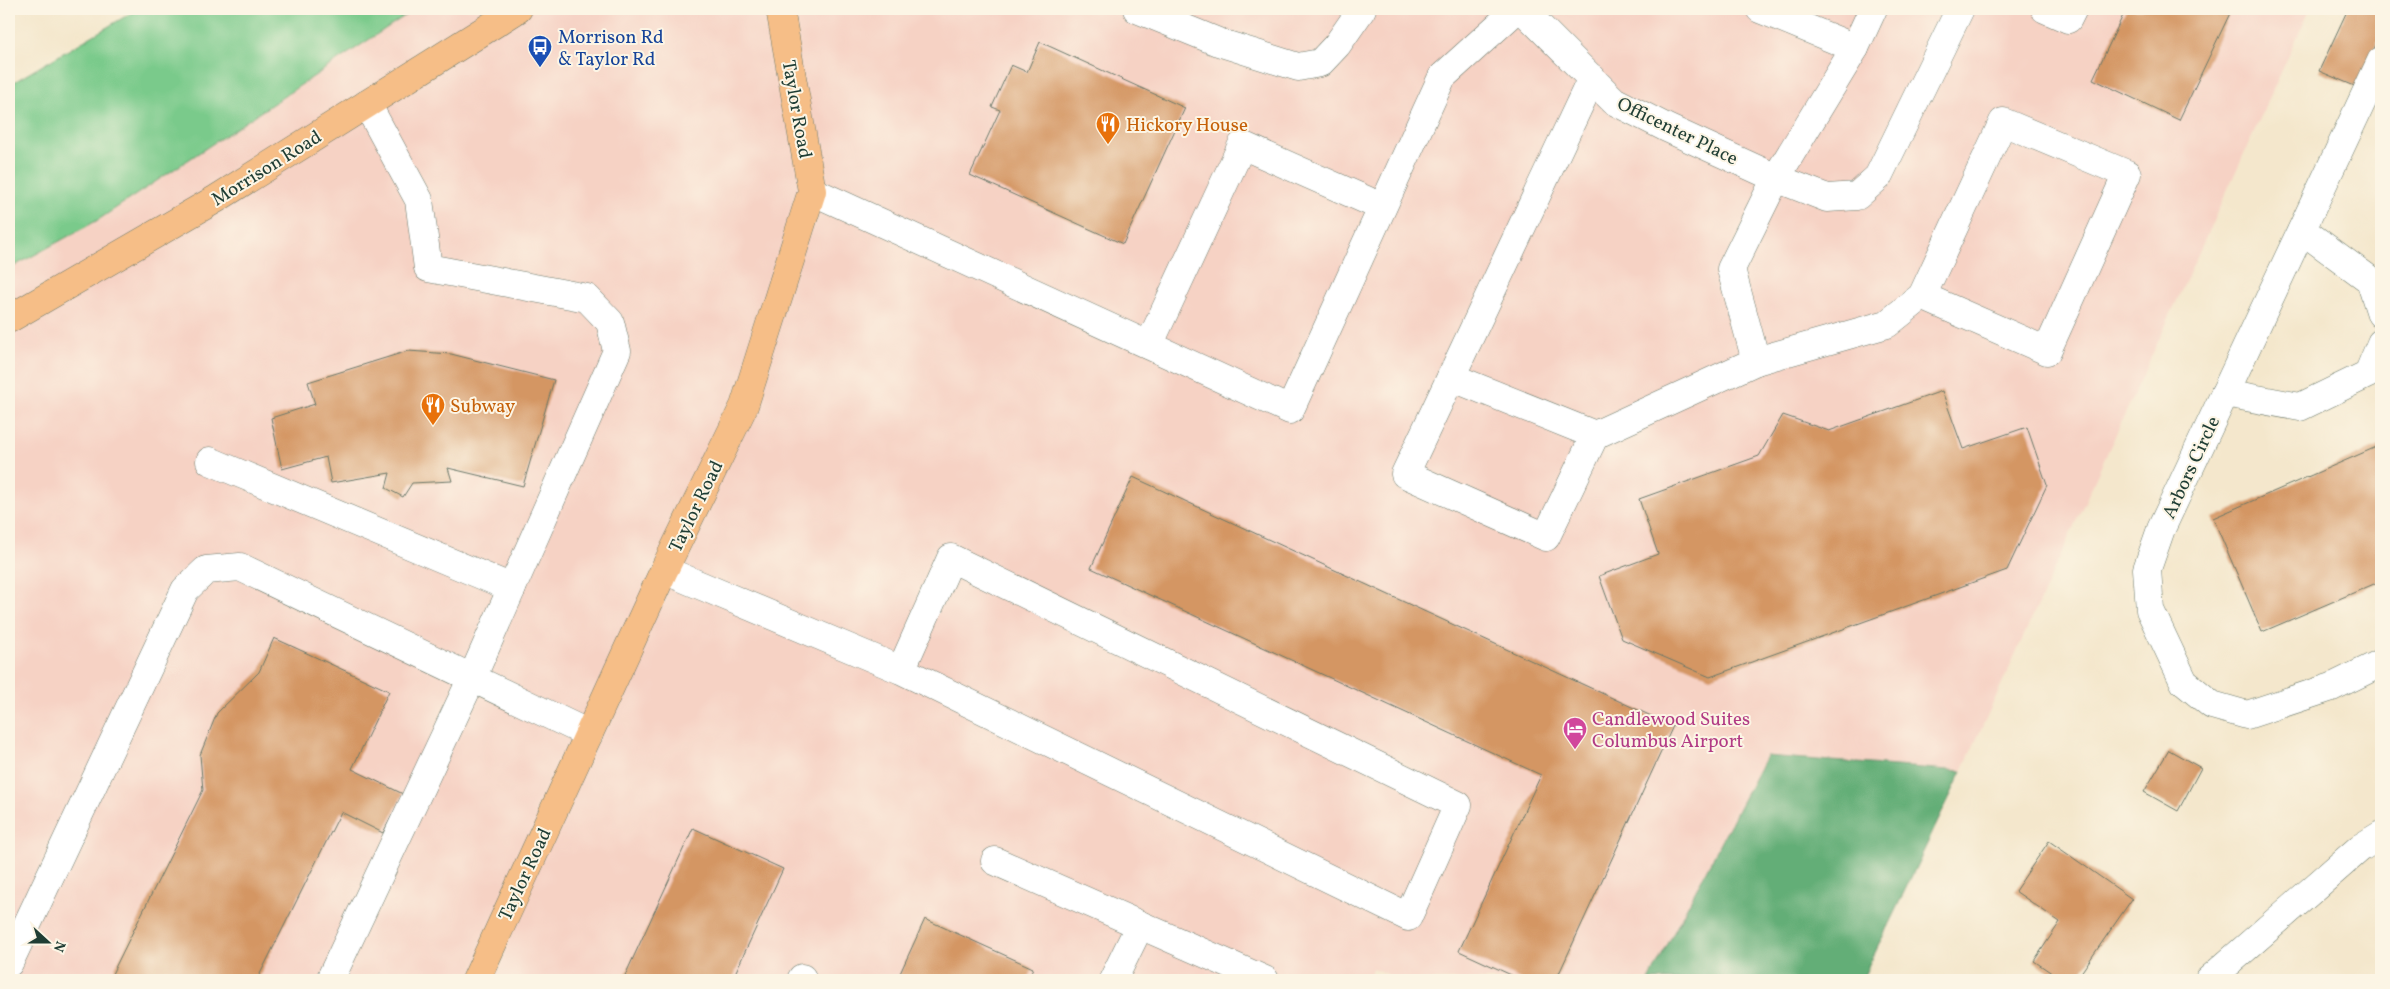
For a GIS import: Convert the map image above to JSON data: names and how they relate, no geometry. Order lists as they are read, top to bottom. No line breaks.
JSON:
{"streets":{"main road":["Taylor Road","Morrison Road"],"street":["Officenter Place","Arbors Circle"]},"places":{"bus stop":["Morrison Rd & Taylor Rd"],"restaurant":["Hickory House","Subway"],"hotel":["Candlewood Suites Columbus Airport"]},"north":"right"}
